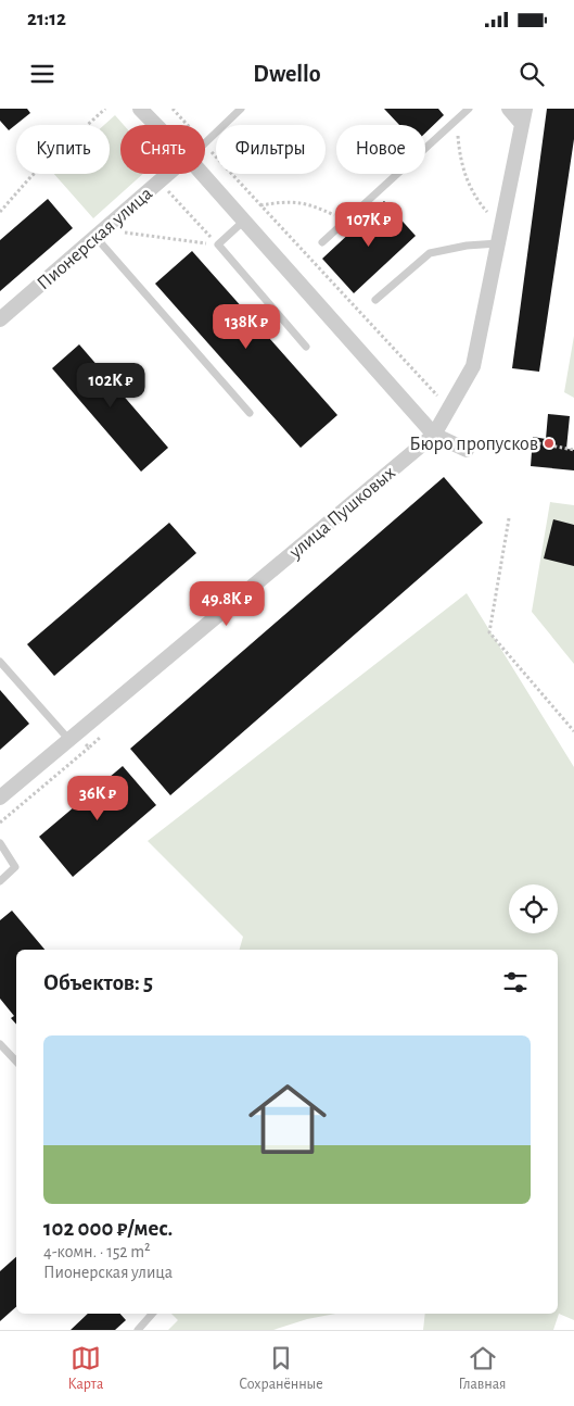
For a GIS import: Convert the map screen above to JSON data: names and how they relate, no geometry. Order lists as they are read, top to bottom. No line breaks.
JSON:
{"streets":{"street":["Пионерская улица","улица Пушковых"]},"places":["Бюро пропусков"],"page":{"status":"21:12","header":"Dwello","chip":["Купить","Снять","Фильтры","Новое"],"price":["107K ₽","138K ₽","102K ₽","49.8K ₽","36K ₽"],"heading":"Объектов: 5","list":[{"name":"102 000 ₽/мес.","note":"4-комн. · 152 m² · Пионерская улица"}],"tabs":["Карта","Сохранённые","Главная"]}}
